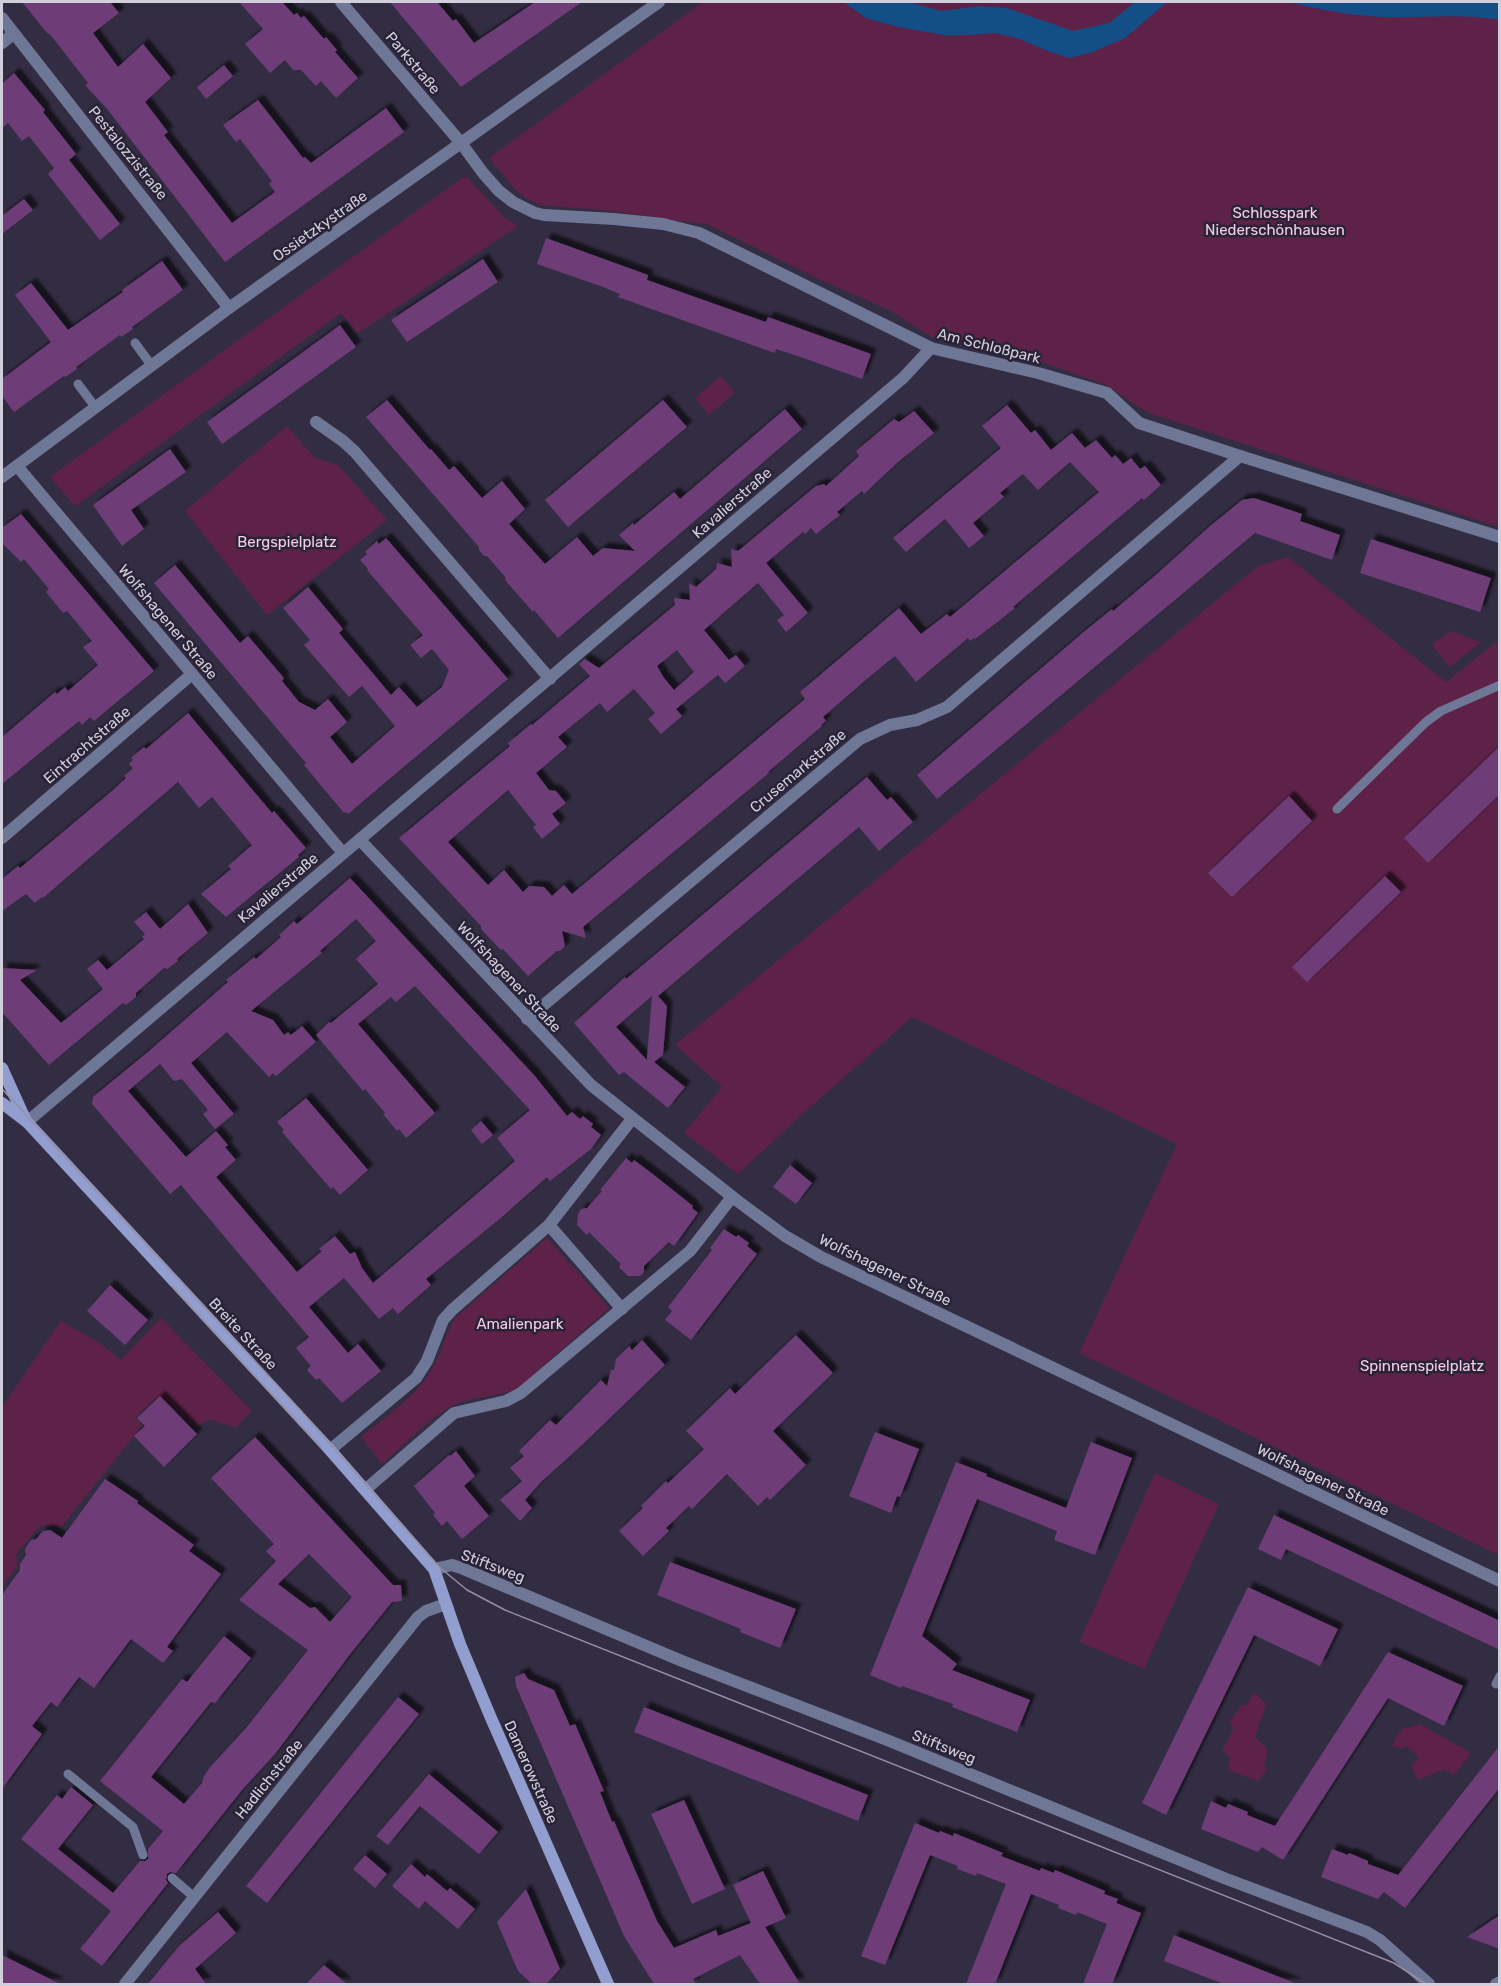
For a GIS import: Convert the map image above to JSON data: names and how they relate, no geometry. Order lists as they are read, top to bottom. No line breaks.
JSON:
{"streets":{"main road":["Breite Straße","Damerowstraße"],"street":["Parkstraße","Pestalozzistraße","Ossietzkystraße","Am Schloßpark","Kavalierstraße","Wolfshagener Straße","Eintrachtstraße","Crusemarkstraße","Stiftsweg","Hadlichstraße"]},"crossings":[["Parkstraße","Ossietzkystraße"],["Parkstraße","Am Schloßpark"],["Pestalozzistraße","Ossietzkystraße"],["Ossietzkystraße","Am Schloßpark"],["Ossietzkystraße","Wolfshagener Straße"],["Am Schloßpark","Kavalierstraße"],["Am Schloßpark","Crusemarkstraße"],["Kavalierstraße","Wolfshagener Straße"],["Kavalierstraße","Breite Straße"],["Wolfshagener Straße","Eintrachtstraße"],["Wolfshagener Straße","Crusemarkstraße"],["Breite Straße","Stiftsweg"],["Breite Straße","Damerowstraße"],["Stiftsweg","Damerowstraße"],["Damerowstraße","Hadlichstraße"]],"parks":["Schlosspark Niederschönhausen","Bergspielplatz","Amalienpark","Spinnenspielplatz"]}
